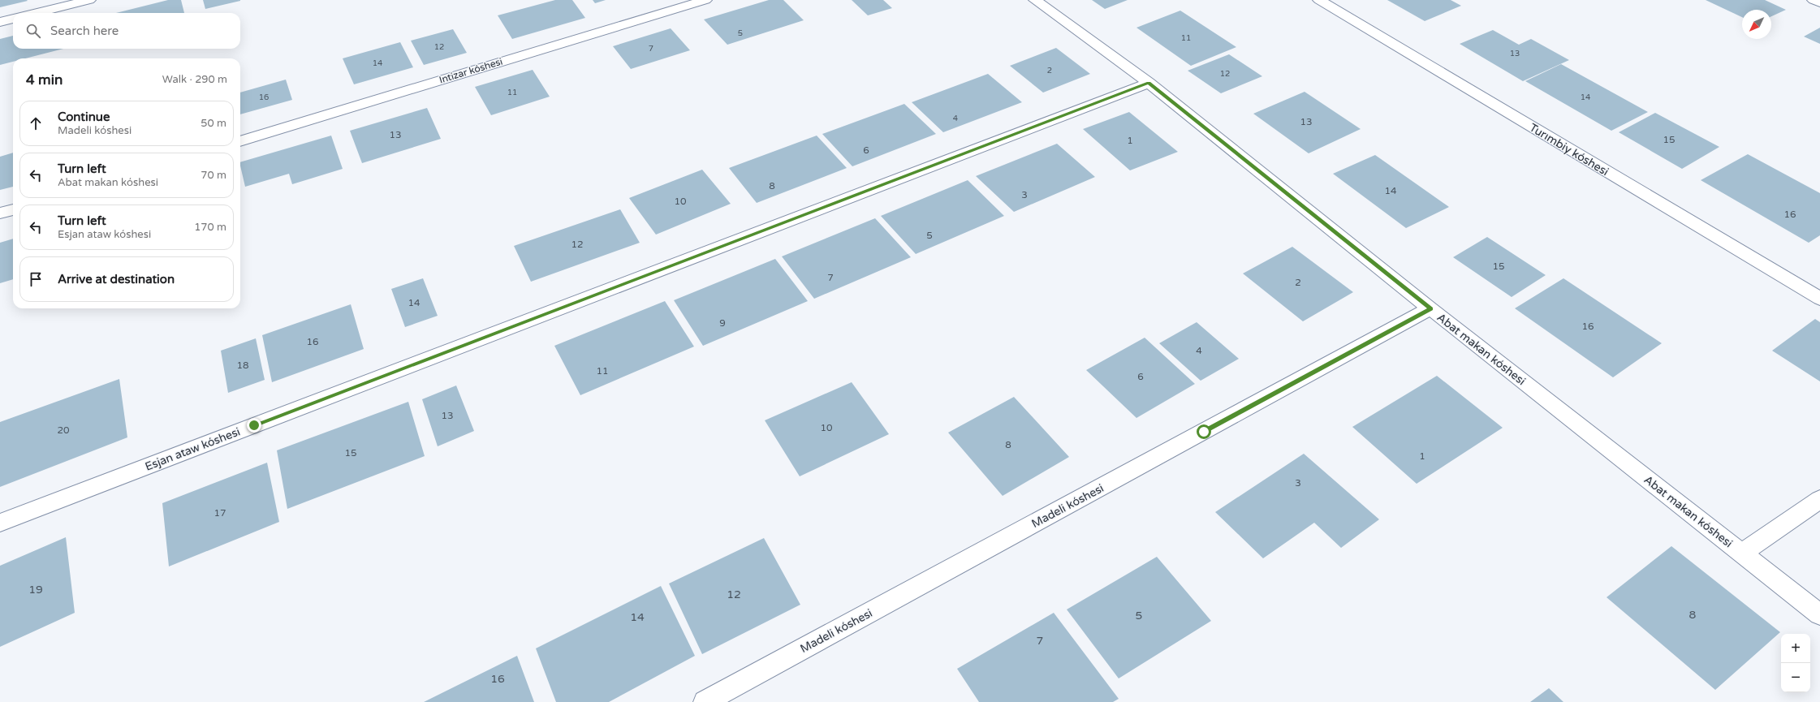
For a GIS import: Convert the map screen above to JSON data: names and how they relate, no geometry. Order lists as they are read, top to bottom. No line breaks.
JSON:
{"streets":{"street":["Intizar kóshesi","Turımbiy kóshesi","Abat makan kóshesi","Esjan ataw kóshesi","Madeli kóshesi"]},"crossings":[["Abat makan kóshesi","Esjan ataw kóshesi"],["Abat makan kóshesi","Madeli kóshesi"]],"house_numbers":["5","11","12","7","13","14","2","12","11","16","14","4","13","13","15","1","6","8","14","3","10","16","5","12","15","7","2","14","9","16","16","4","18","11","6","13","10","20","8","15","1","3","17","19","12","8","5","14","7","16"],"north":"bottom left","page":{"search":"Search here","heading":["4 min","Walk · 290 m"],"list":[["Continue","Madeli kóshesi","50 m"],["Turn left","Abat makan kóshesi","70 m"],["Turn left","Esjan ataw kóshesi","170 m"],"Arrive at destination"],"map_buttons":["+","−"]}}
